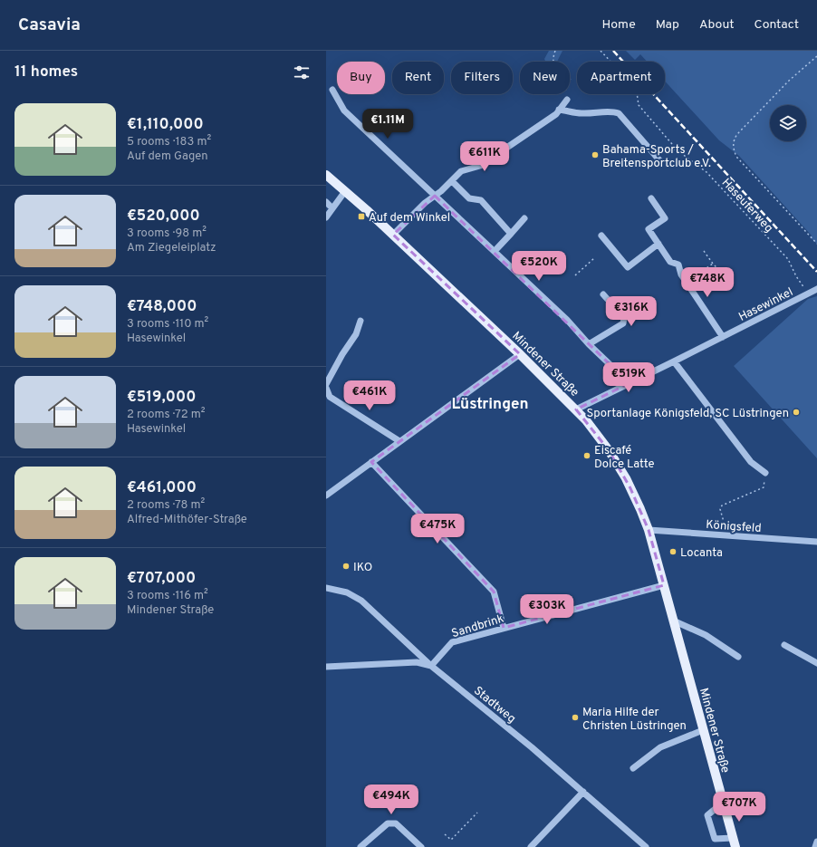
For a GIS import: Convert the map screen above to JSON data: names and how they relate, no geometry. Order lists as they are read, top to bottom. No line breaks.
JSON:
{"streets":{"main road":["Mindener Straße"],"street":["Hasewinkel","Königsfeld","Sandbrink","Stadtweg"],"path":["Haseuferweg"]},"crossings":[["Haseuferweg","Hasewinkel"],["Hasewinkel","Mindener Straße"],["Mindener Straße","Königsfeld"],["Mindener Straße","Sandbrink"],["Sandbrink","Stadtweg"]],"districts":["Lüstringen"],"places":{"other":["Bahama-Sports / Breitensportclub e.V.","Sportanlage Königsfeld, SC Lüstringen","Eiscafé Dolce Latte","Locanta","IKO","Maria Hilfe der Christen Lüstringen"],"transit":["Auf dem Winkel"]},"page":{"header":"Casavia","nav":["Home","Map","About","Contact"],"heading":"11 homes","chip":["Buy","Rent","Filters","New","Apartment"],"list":[{"name":"€1,110,000","note":"5 rooms · 183 m² · Auf dem Gagen"},{"name":"€520,000","note":"3 rooms · 98 m² · Am Ziegeleiplatz"},{"name":"€748,000","note":"3 rooms · 110 m² · Hasewinkel"},{"name":"€519,000","note":"2 rooms · 72 m² · Hasewinkel"},{"name":"€461,000","note":"2 rooms · 78 m² · Alfred-Mithöfer-Straße"},{"name":"€707,000","note":"3 rooms · 116 m² · Mindener Straße"}],"price":["€1.11M","€611K","€520K","€748K","€316K","€519K","€461K","€475K","€303K","€494K","€707K"]}}
